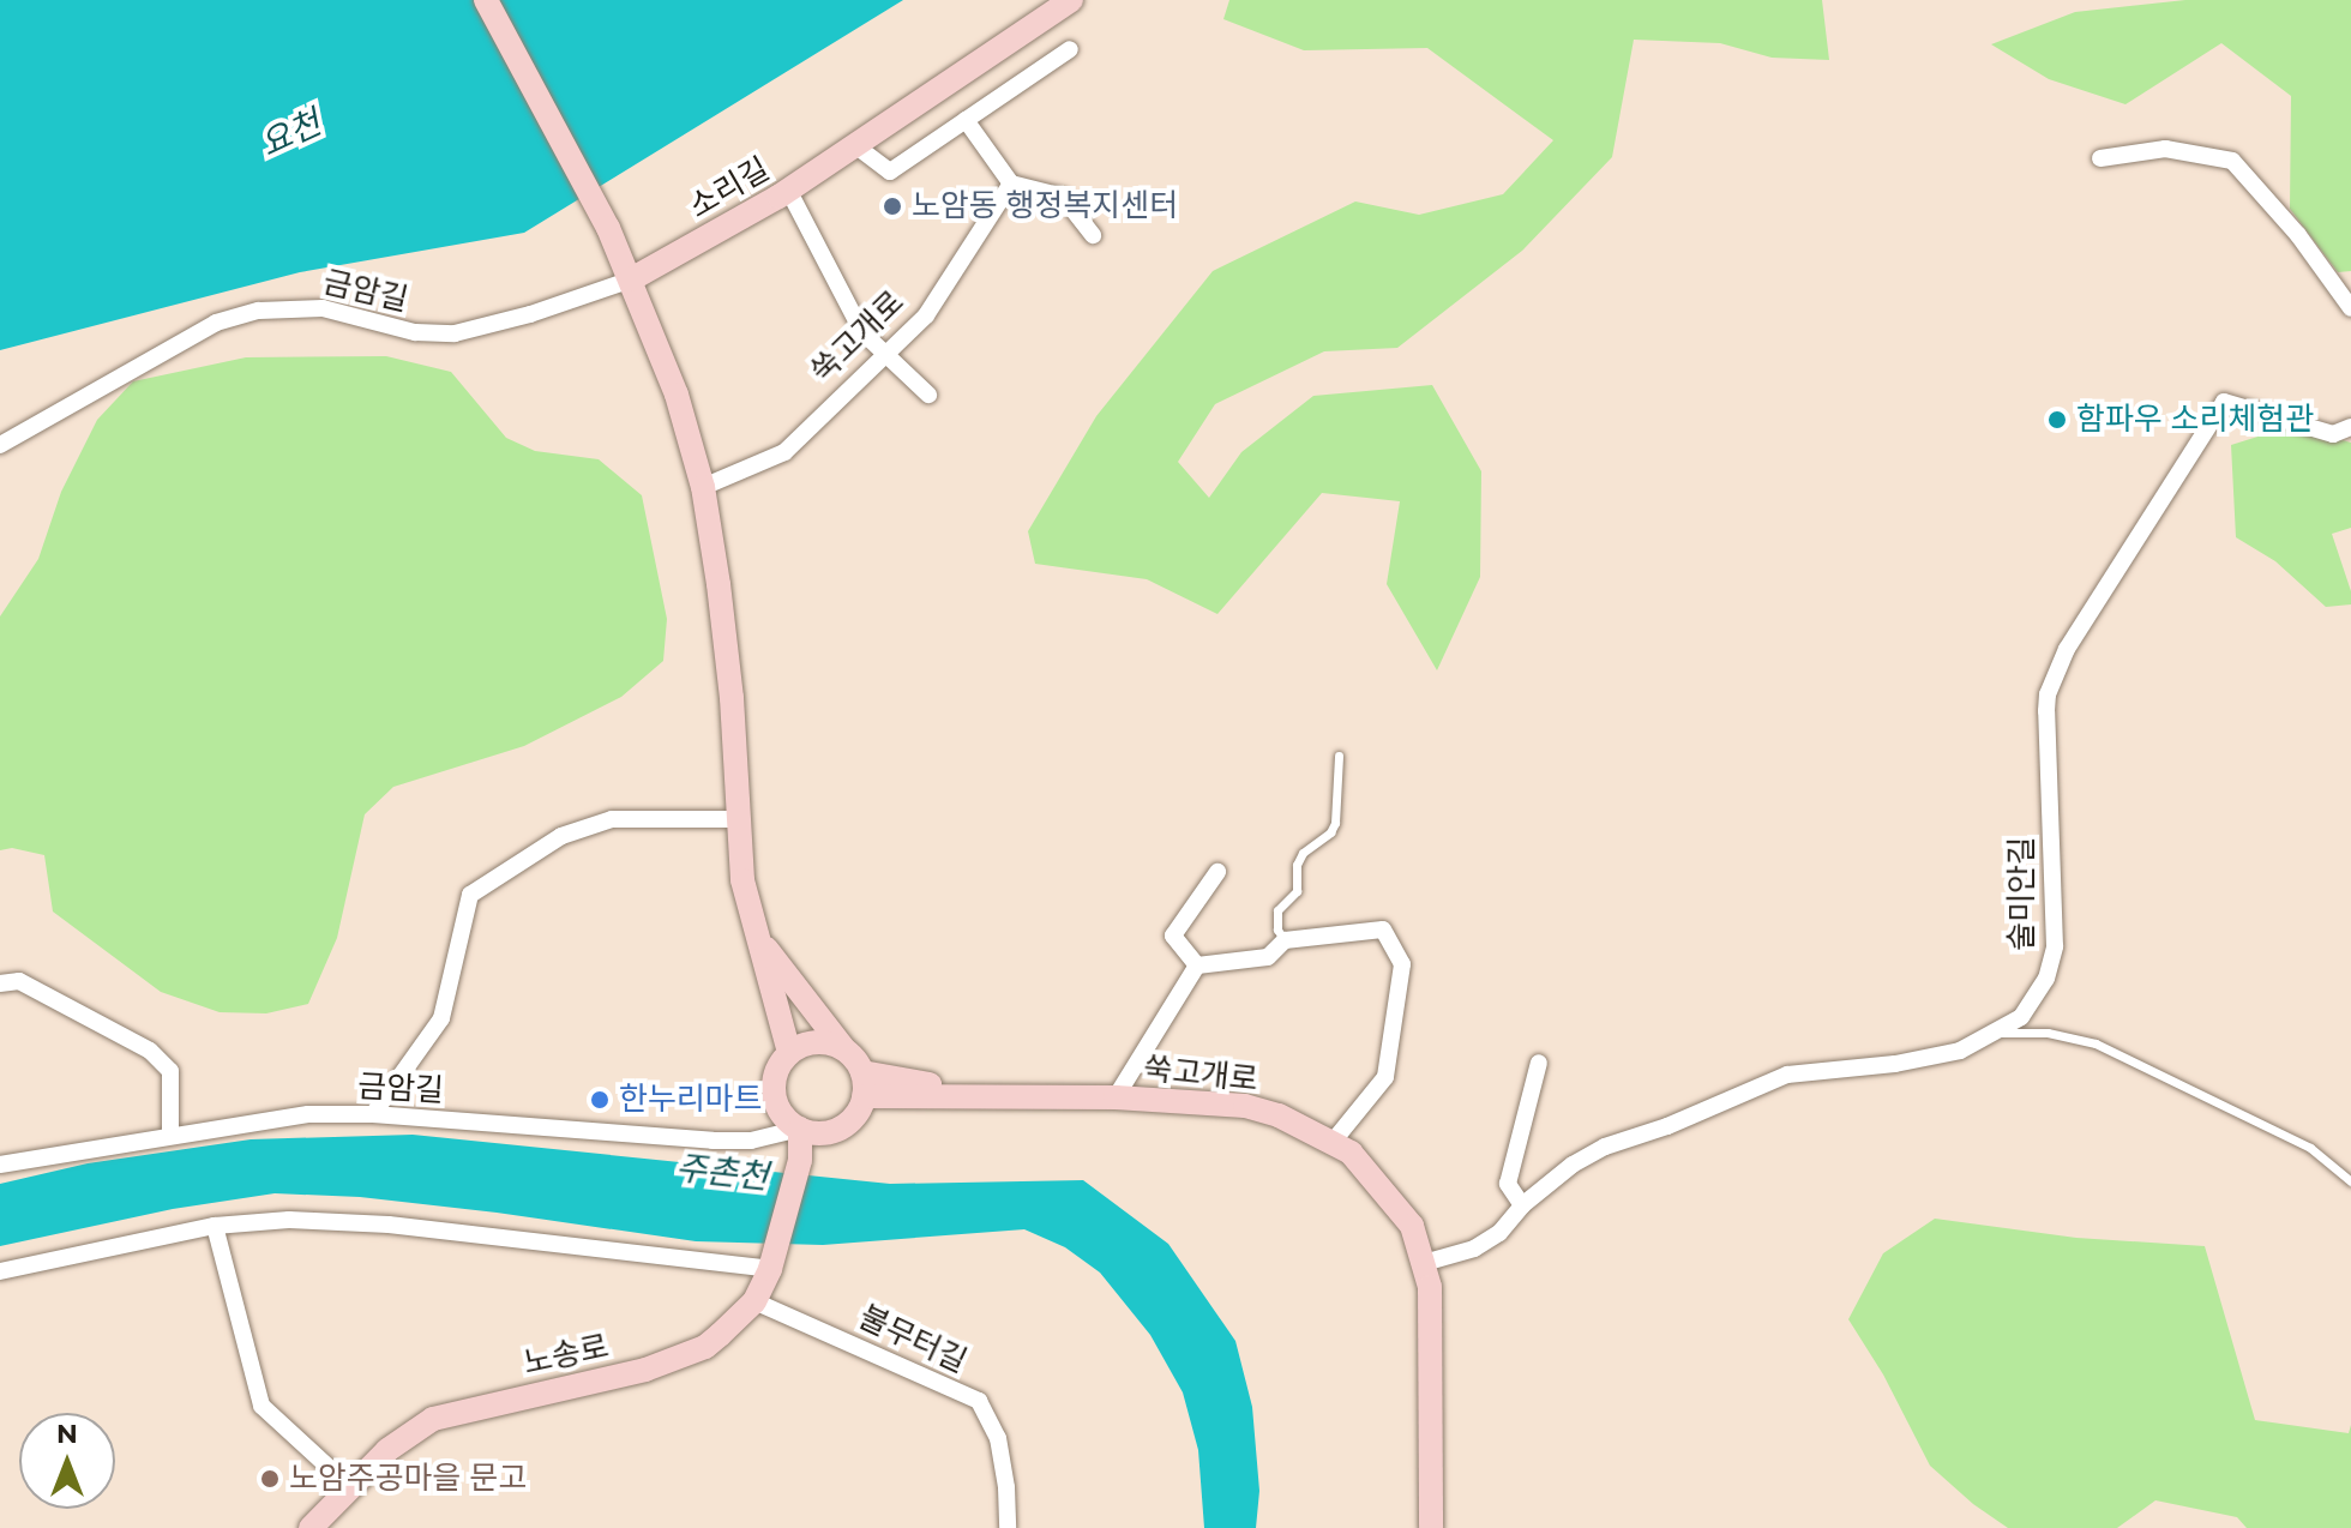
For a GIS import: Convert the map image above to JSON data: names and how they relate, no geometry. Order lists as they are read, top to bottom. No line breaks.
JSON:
{"streets":{"main road":["소리길","쑥고개로","노송로"],"street":["금암길","술미안길","불무터길"]},"crossings":[["소리길","금암길"],["금암길","쑥고개로"],["금암길","노송로"],["쑥고개로","술미안길"],["쑥고개로","노송로"],["불무터길","노송로"]],"water":["요천","주촌천"],"places":["노암동 행정복지센터","함파우 소리체험관","한누리마트","노암주공마을 문고"],"north":"top"}
